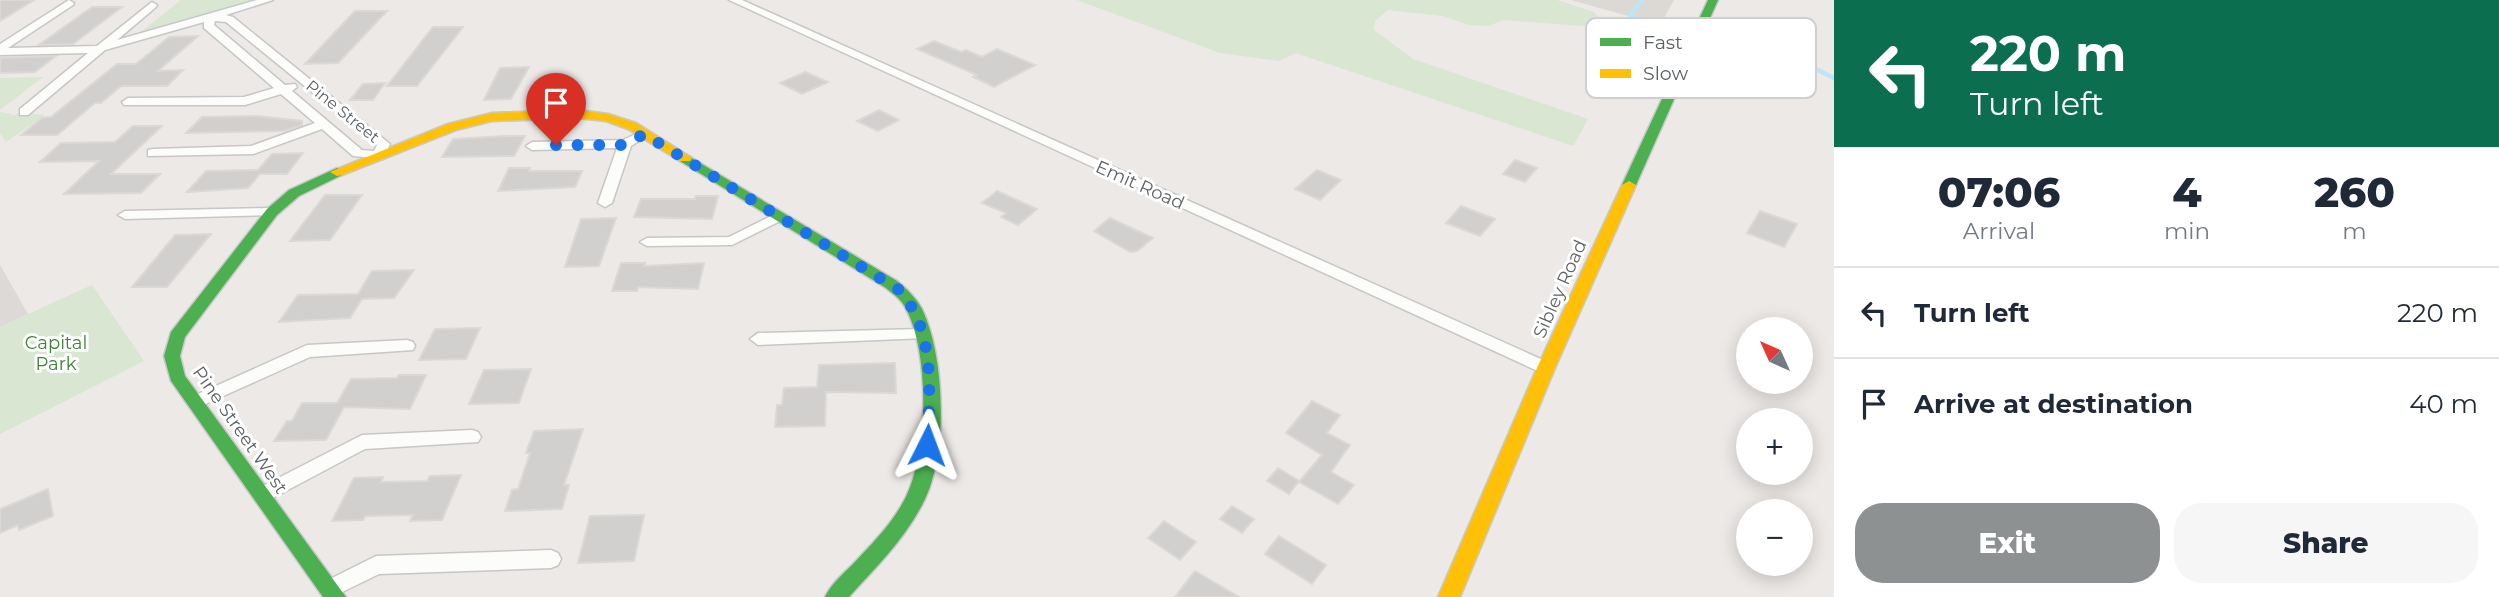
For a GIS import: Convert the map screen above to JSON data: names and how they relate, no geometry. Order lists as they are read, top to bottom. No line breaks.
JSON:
{"streets":{"street":["Pine Street","Emit Road","Sibley Road","Pine Street West"]},"crossings":[["Pine Street","Pine Street West"],["Emit Road","Sibley Road"]],"parks":["Capital Park"],"legend":["Fast","Slow"],"north":"top left","page":{"turn":["220 m","Turn left"],"eta":["07:06","Arrival","4","min","260","m"],"list":[{"name":"Turn left","value":"220 m"},{"name":"Arrive at destination","value":"40 m"}],"map_buttons":["+","−"],"buttons":["Exit","Share"]}}
